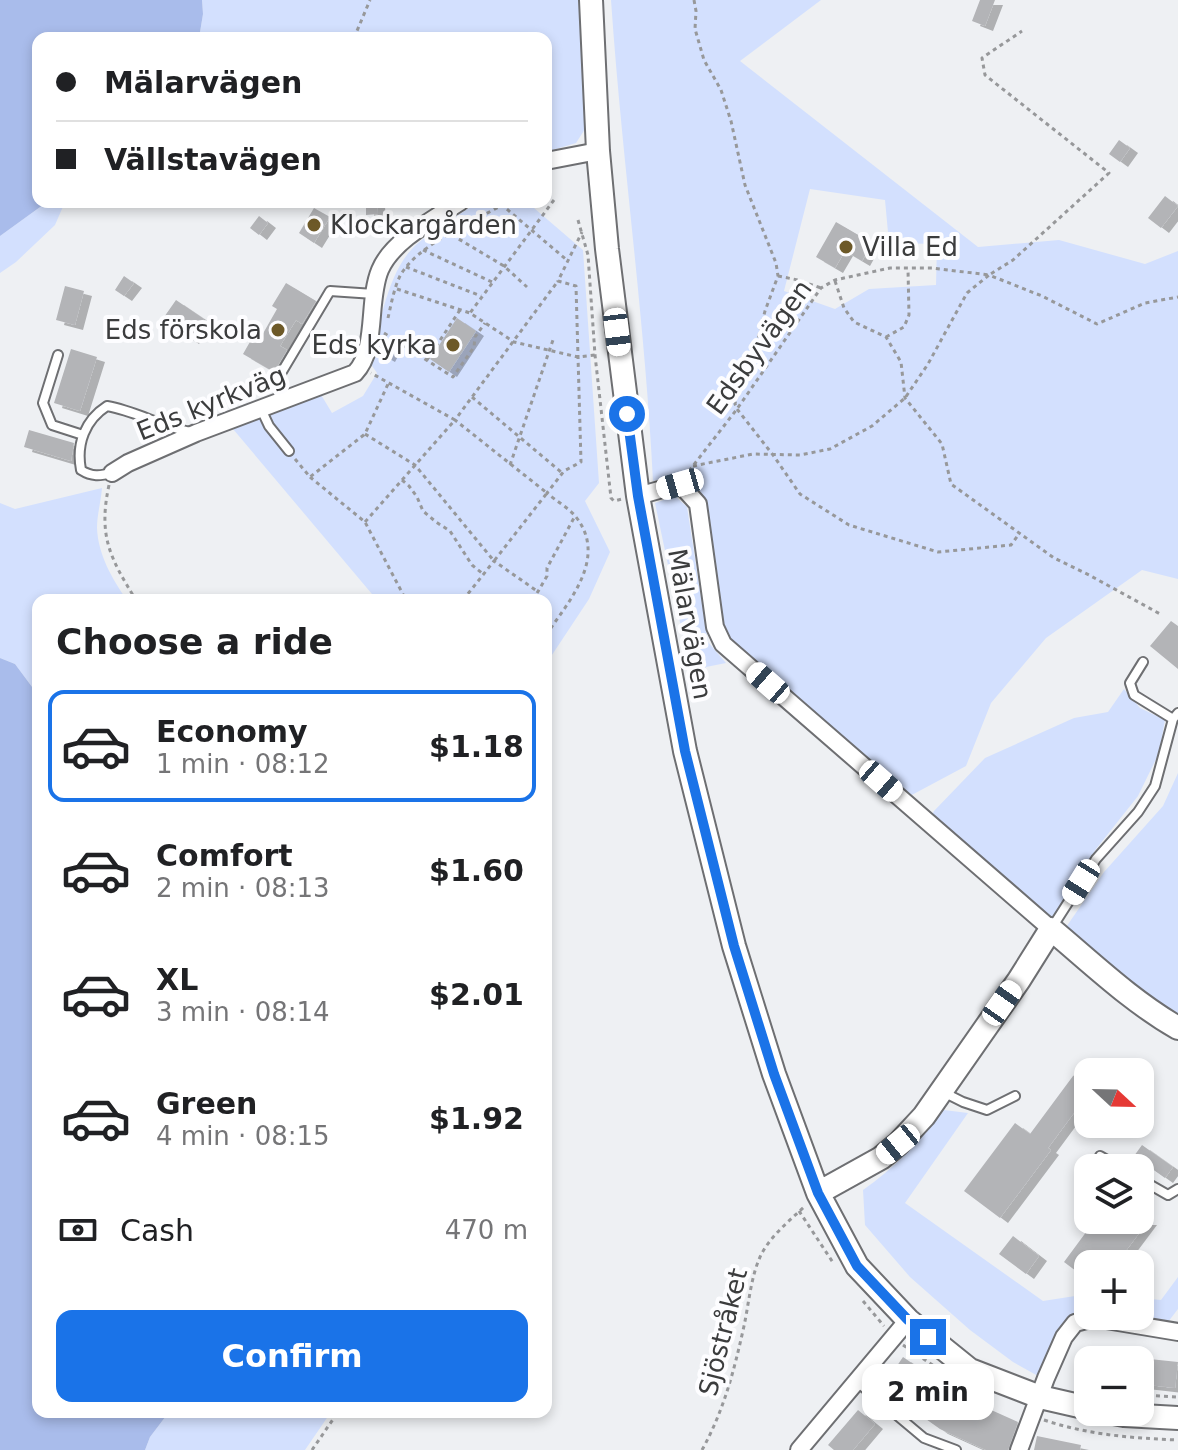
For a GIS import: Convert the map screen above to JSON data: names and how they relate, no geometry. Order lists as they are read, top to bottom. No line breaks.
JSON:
{"streets":{"main road":["Mälarvägen"],"street":["Eds kyrkväg"],"path":["Edsbyvägen","Sjöstråket"]},"crossings":[["Mälarvägen","Sjöstråket"]],"places":["Klockargården","Villa Ed","Eds förskola","Eds kyrka"],"north":"right","page":{"banner":["Mälarvägen","Vällstavägen"],"heading":"Choose a ride","list":[{"name":"Economy","note":"1 min · 08:12","value":"$1.18"},{"name":"Comfort","note":"2 min · 08:13","value":"$1.60"},{"name":"XL","note":"3 min · 08:14","value":"$2.01"},{"name":"Green","note":"4 min · 08:15","value":"$1.92"}],"map_buttons":["+","−"],"pay":["Cash","470 m"],"buttons":"Confirm","bubble":"2 min"}}
